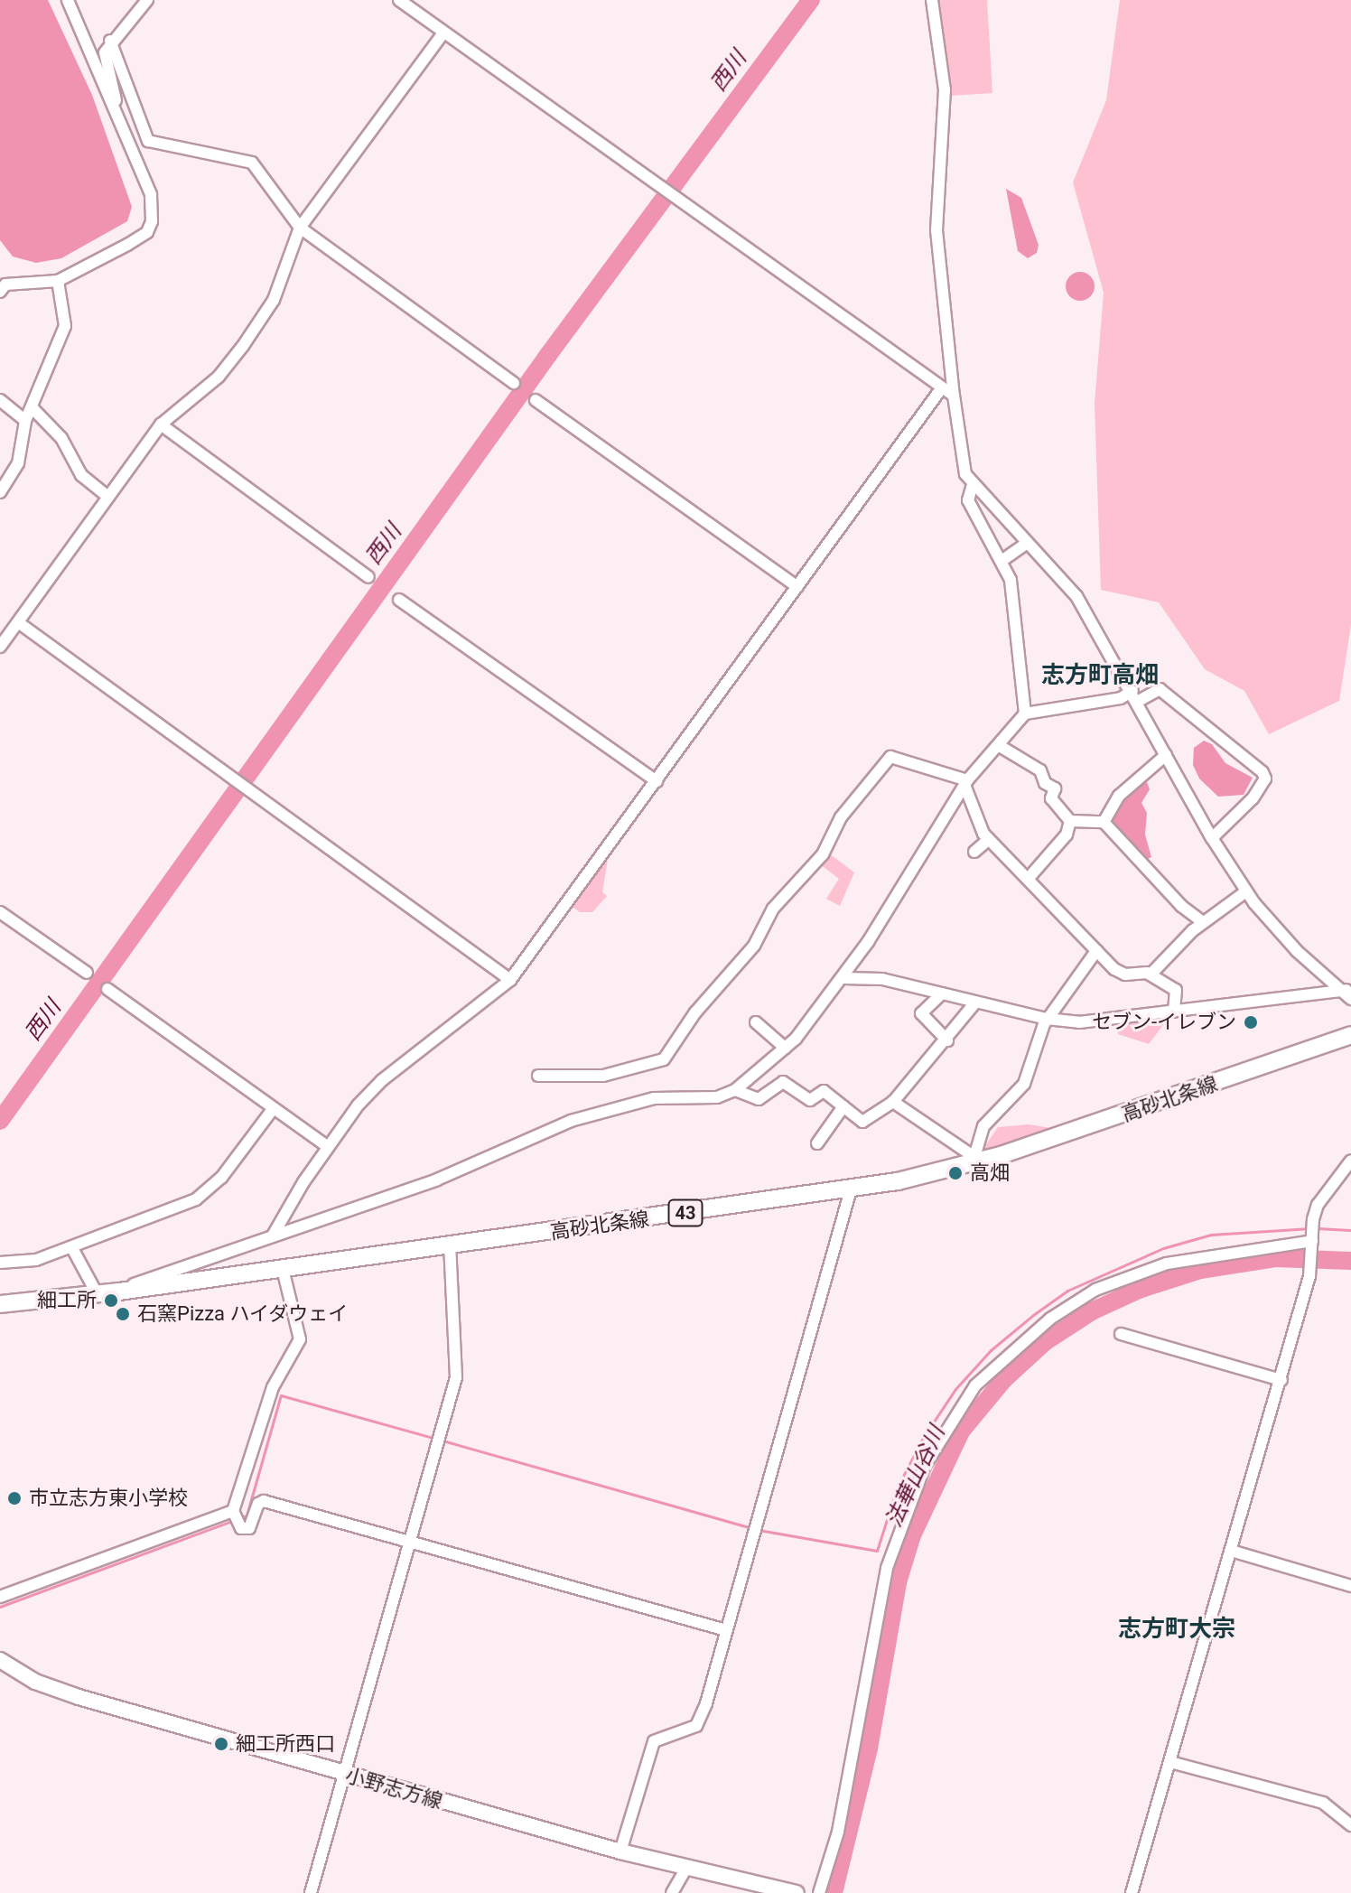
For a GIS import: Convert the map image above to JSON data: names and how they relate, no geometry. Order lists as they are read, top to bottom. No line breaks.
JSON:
{"streets":{"main road":["高砂北条線","43","小野志方線"]},"districts":["志方町高畑","志方町大宗"],"water":["西川","法華山谷川"],"places":["セブン-イレブン","高畑","細工所","石窯Pizza ハイダウェイ","市立志方東小学校","細工所西口"]}
